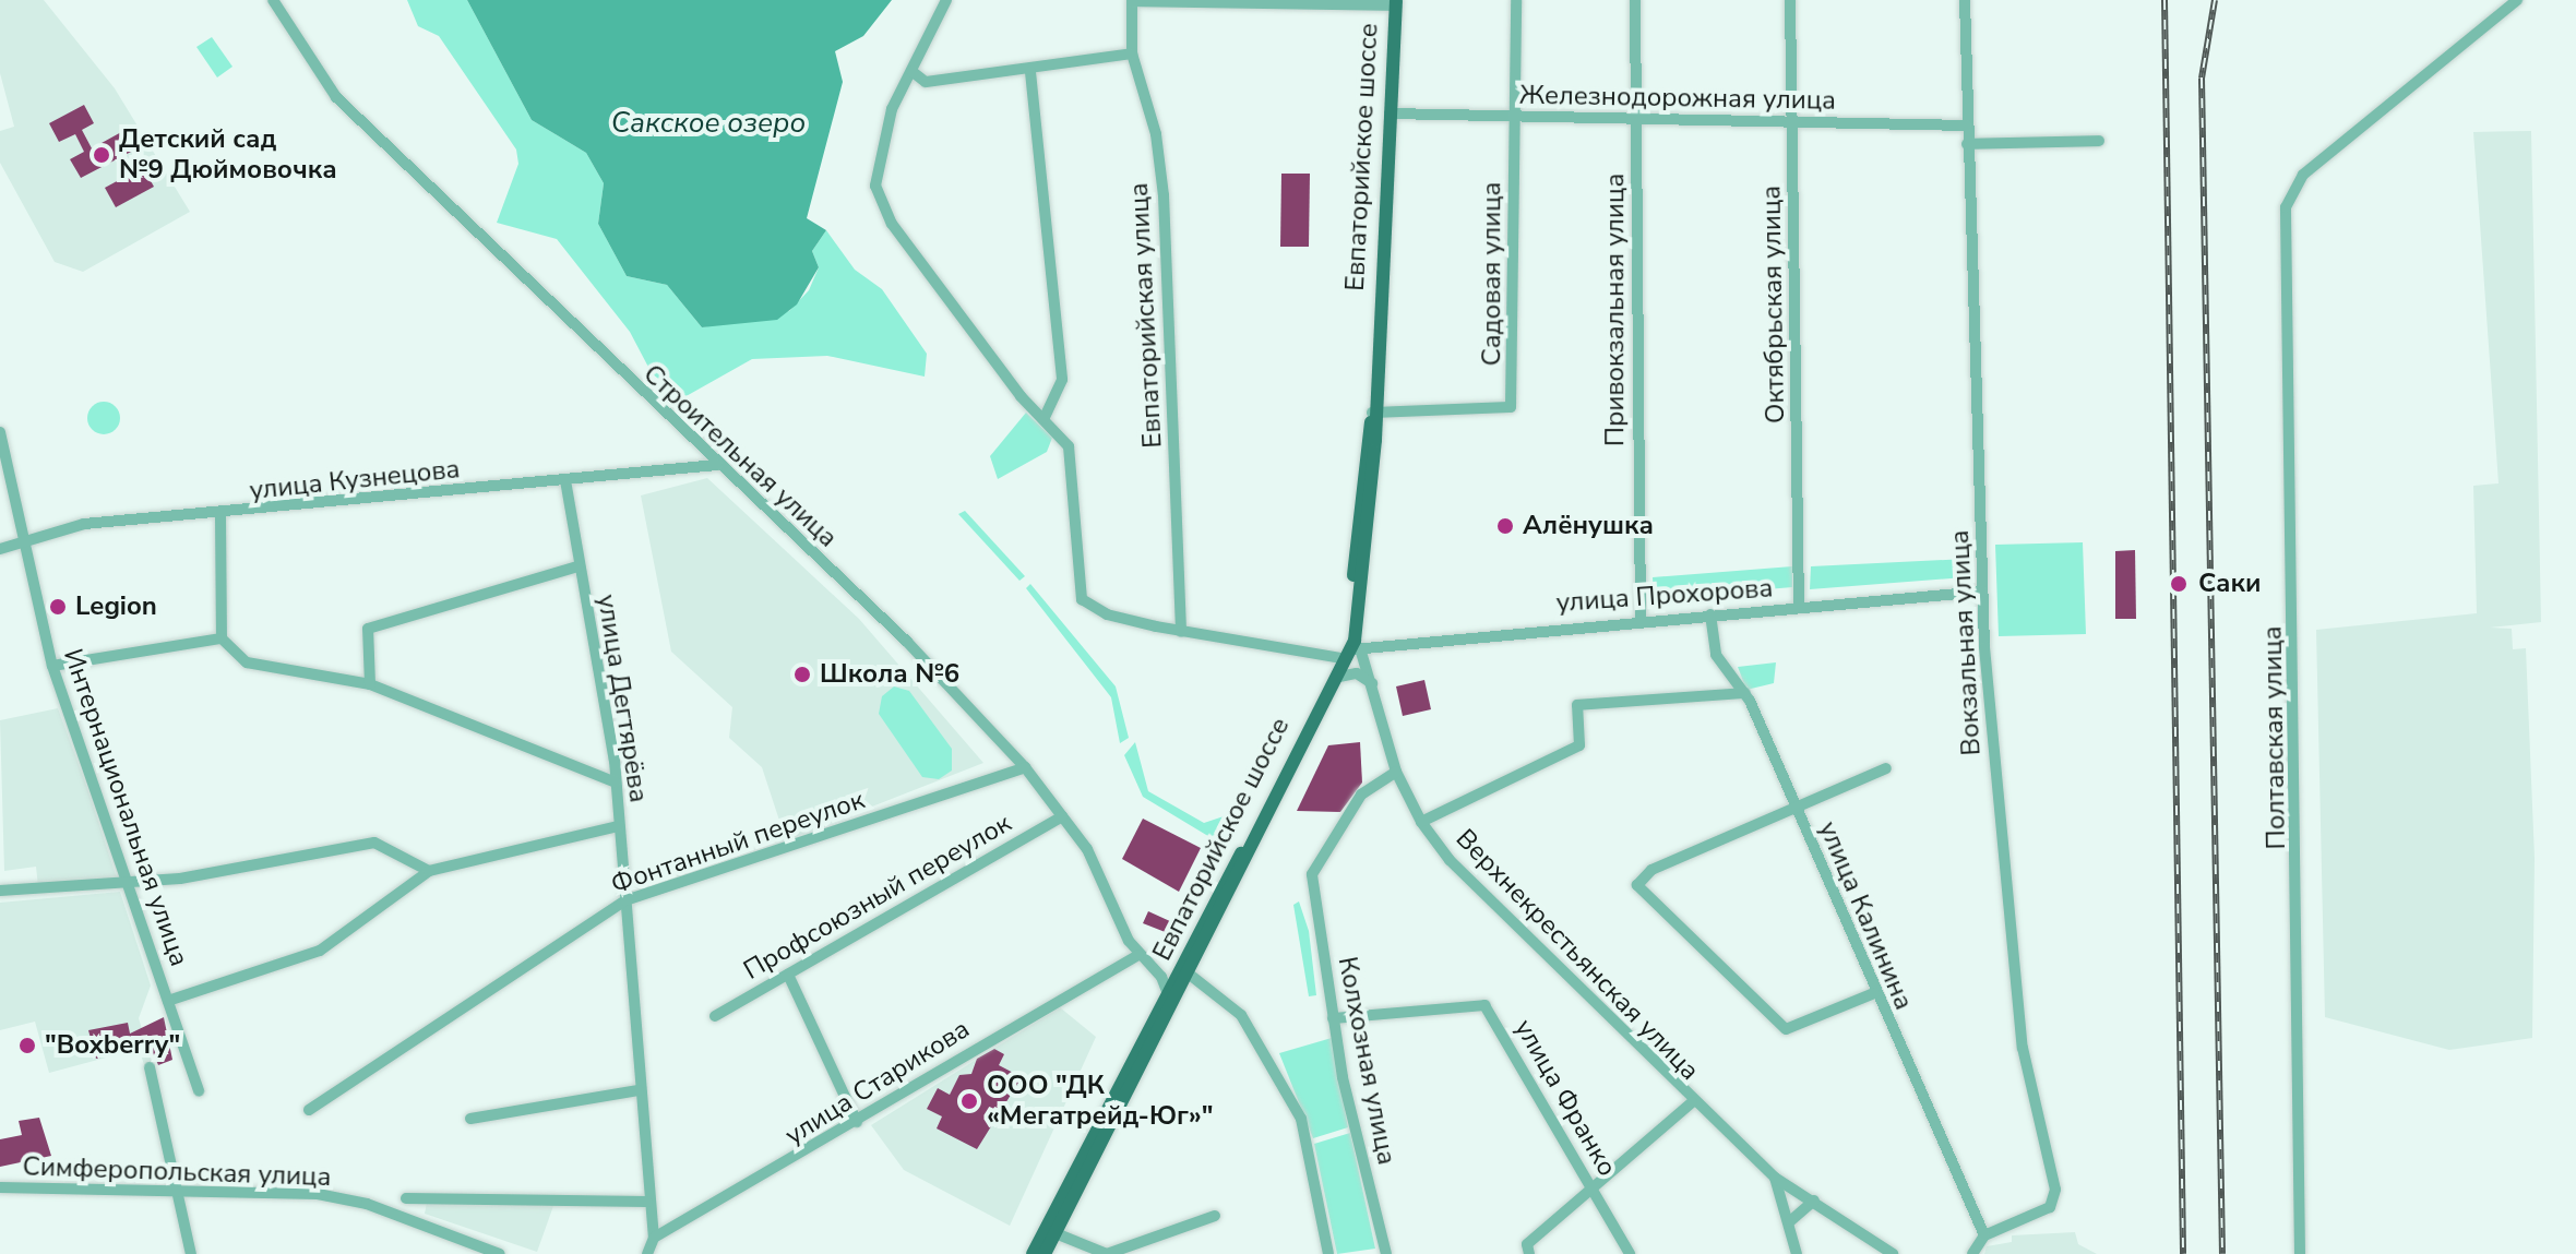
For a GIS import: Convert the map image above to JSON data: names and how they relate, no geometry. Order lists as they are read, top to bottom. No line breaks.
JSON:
{"streets":{"main road":["Евпаторийское шоссе"],"street":["Железнодорожная улица","Садовая улица","Октябрьская улица","Привокзальная улица","Евпаторийская улица","Строительная улица","улица Кузнецова","улица Прохорова","Вокзальная улица","улица Дегтярёва","Полтавская улица","Интернациональная улица","Фонтанный переулок","Профсоюзный переулок","улица Калинина","Верхнекрестьянская улица","Колхозная улица","улица Старикова","улица Франко","Симферопольская улица"]},"crossings":[["Железнодорожная улица","Евпаторийское шоссе"],["Железнодорожная улица","Садовая улица"],["Железнодорожная улица","Октябрьская улица"],["Железнодорожная улица","Привокзальная улица"],["Железнодорожная улица","Вокзальная улица"],["Евпаторийское шоссе","Садовая улица"],["Евпаторийское шоссе","Строительная улица"],["Евпаторийское шоссе","улица Прохорова"],["Евпаторийское шоссе","Верхнекрестьянская улица"],["Октябрьская улица","улица Прохорова"],["Привокзальная улица","улица Прохорова"],["Евпаторийская улица","улица Прохорова"],["Строительная улица","улица Кузнецова"],["Строительная улица","Фонтанный переулок"],["Строительная улица","Профсоюзный переулок"],["Строительная улица","улица Старикова"],["улица Кузнецова","улица Дегтярёва"],["улица Кузнецова","Интернациональная улица"],["улица Прохорова","Вокзальная улица"],["улица Прохорова","улица Калинина"],["улица Прохорова","Верхнекрестьянская улица"],["Вокзальная улица","улица Калинина"],["улица Дегтярёва","Фонтанный переулок"],["улица Дегтярёва","улица Старикова"],["Верхнекрестьянская улица","Колхозная улица"],["Колхозная улица","улица Франко"]],"water":["Сакское озеро"],"places":["Детский сад №9 Дюймовочка","Алёнушка","Саки","Legion","Школа №6","\"Boxberry\"","ООО \"ДК «Мегатрейд-Юг»\""]}
